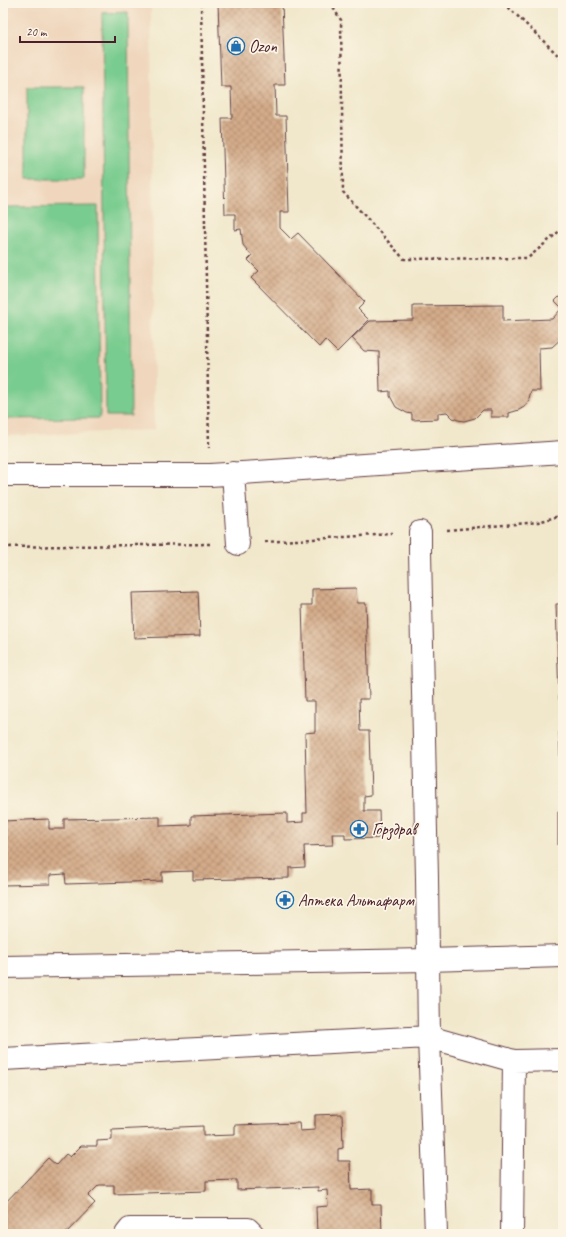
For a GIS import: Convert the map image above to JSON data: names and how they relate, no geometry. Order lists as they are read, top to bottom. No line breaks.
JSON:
{"places":{"shop":["Ozon"],"pharmacy":["Горздрав","Аптека Альтафарм"]},"scale_bar":"20 m"}
